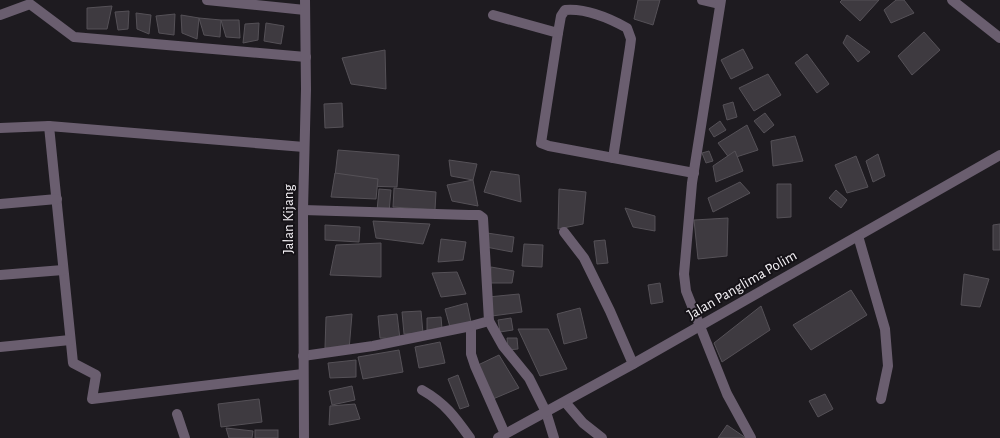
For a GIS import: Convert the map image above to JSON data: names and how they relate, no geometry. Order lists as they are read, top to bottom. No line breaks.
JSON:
{"streets":{"street":["Jalan Kijang","Jalan Panglima Polim"]}}
